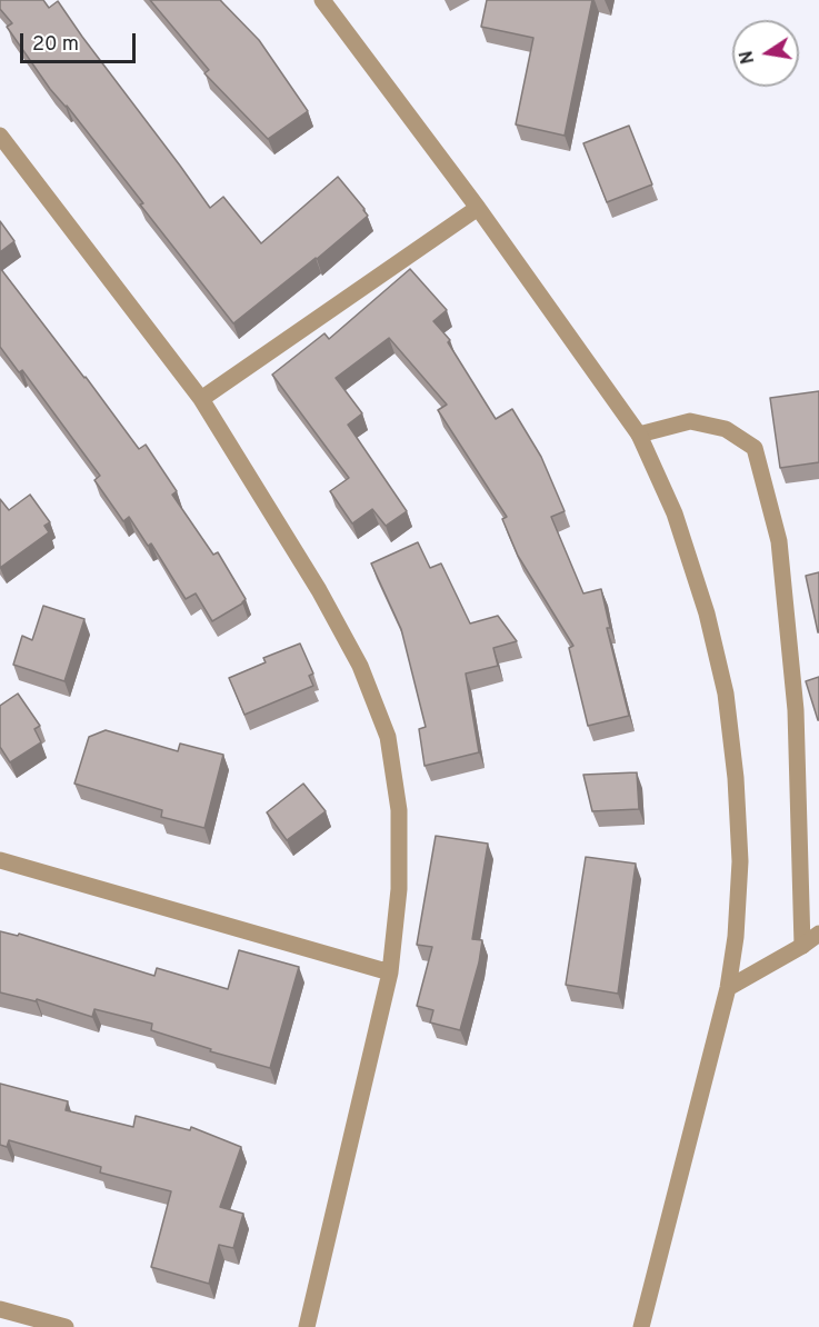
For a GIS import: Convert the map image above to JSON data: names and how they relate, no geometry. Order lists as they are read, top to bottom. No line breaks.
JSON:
{"scale_bar":"20 m","north":"left"}
